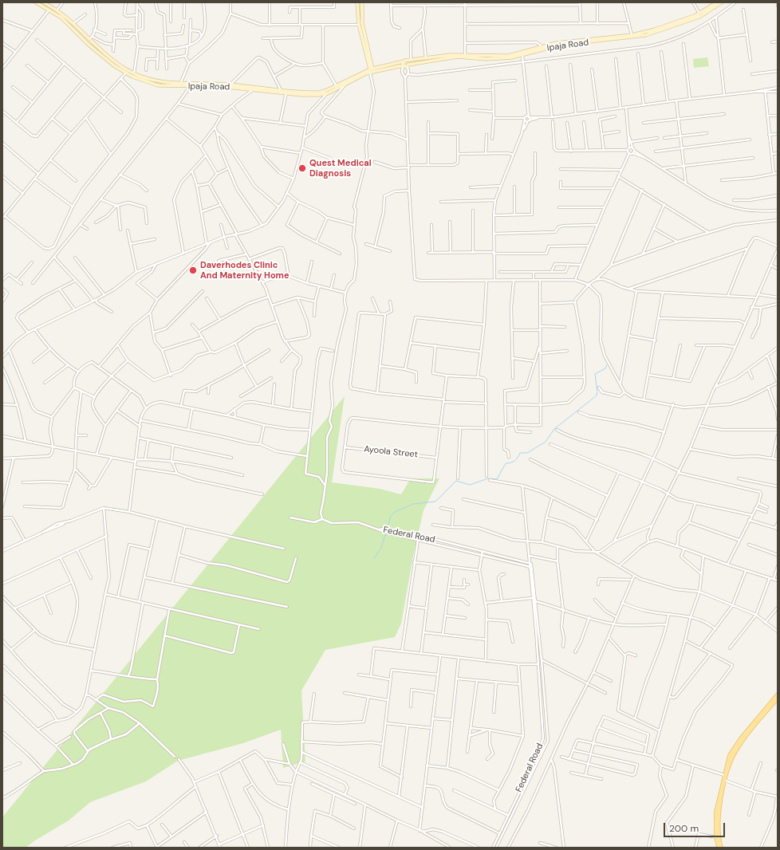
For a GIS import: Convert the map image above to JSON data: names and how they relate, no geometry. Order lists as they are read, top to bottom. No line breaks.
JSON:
{"streets":{"main road":["Ipaja Road"],"street":["Ayoola Street","Federal Road"]},"places":["Quest Medical Diagnosis","Daverhodes Clinic And Maternity Home"],"scale_bar":"200 m"}
